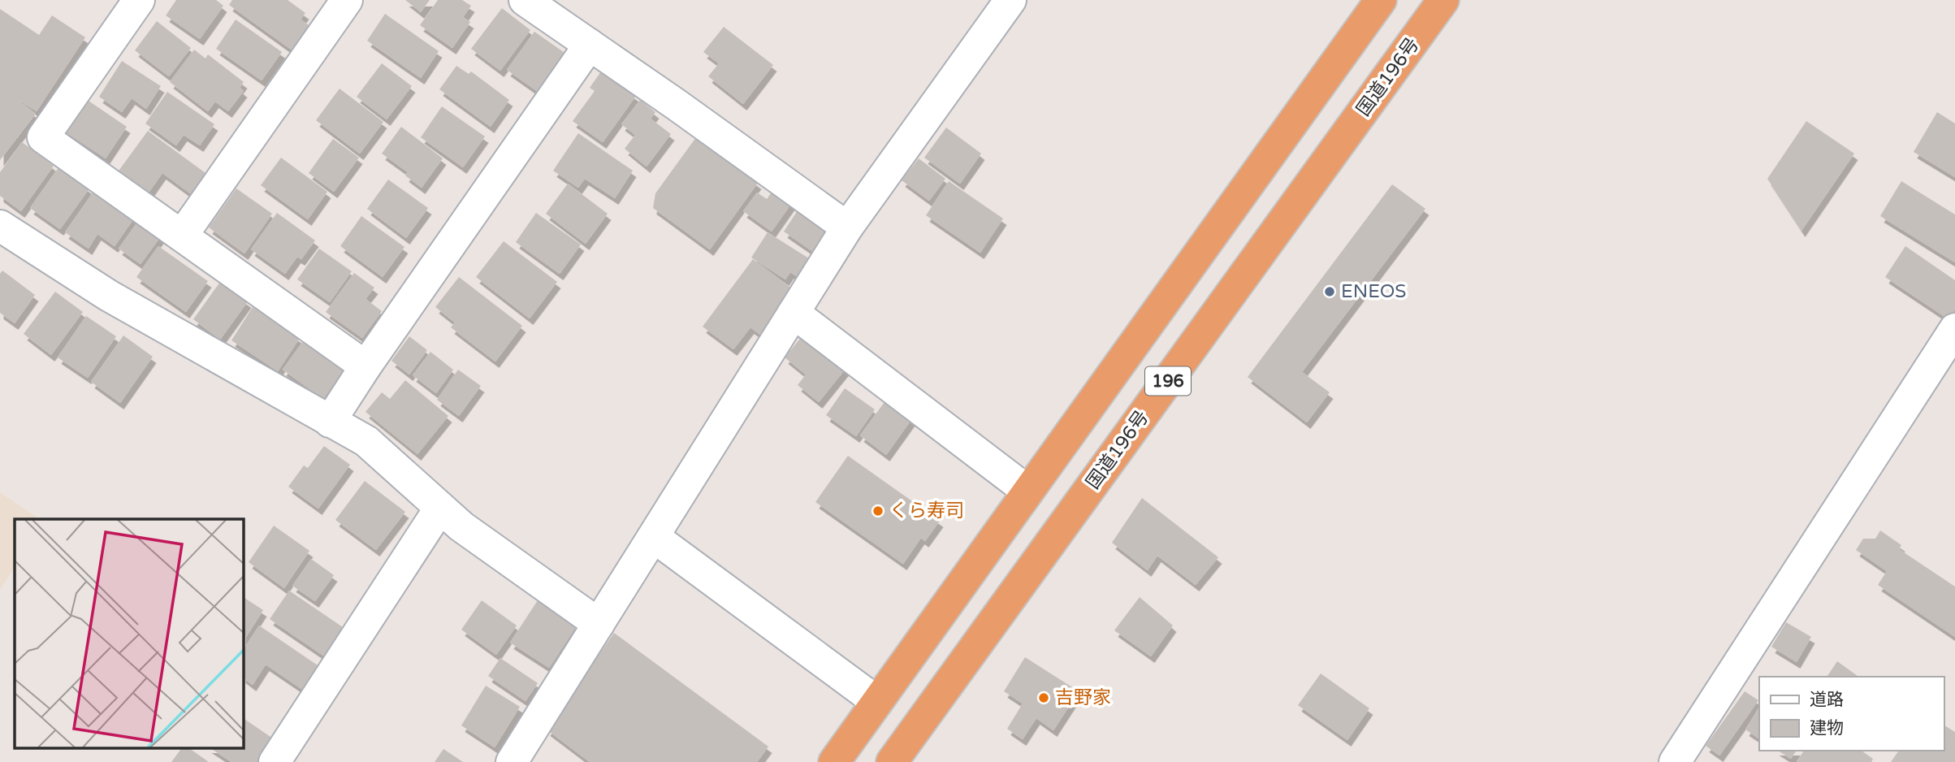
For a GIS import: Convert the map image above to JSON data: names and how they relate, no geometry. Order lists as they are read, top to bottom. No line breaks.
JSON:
{"streets":{"highway":["国道196号","196"]},"places":["ENEOS","くら寿司","吉野家"],"legend":["道路","建物"]}
